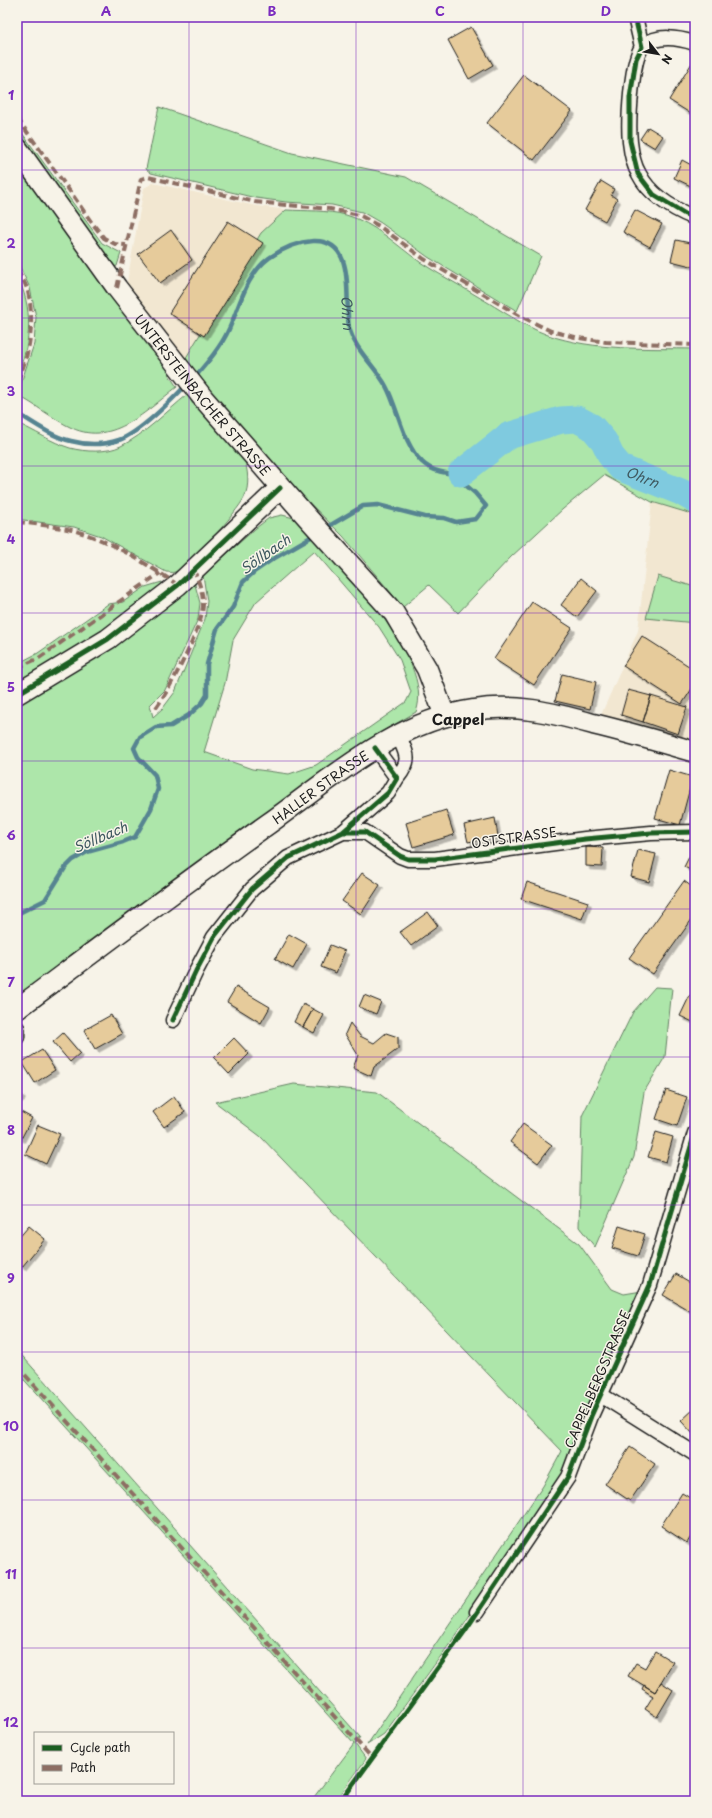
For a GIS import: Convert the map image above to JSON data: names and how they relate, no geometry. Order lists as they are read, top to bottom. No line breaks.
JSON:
{"streets":{"main road":["UNTERSTEINBACHER STRASSE","HALLER STRASSE"],"street":["OSTSTRASSE","CAPPELBERGSTRASSE"]},"crossings":[["UNTERSTEINBACHER STRASSE","HALLER STRASSE"],["HALLER STRASSE","OSTSTRASSE"]],"districts":["Cappel"],"water":["Ohrn","Söllbach"],"legend":["Cycle path","Path"],"north":"bottom right","grid":{"columns":["A","B","C","D"],"rows":["1","2","3","4","5","6","7","8","9","10","11","12"]}}
